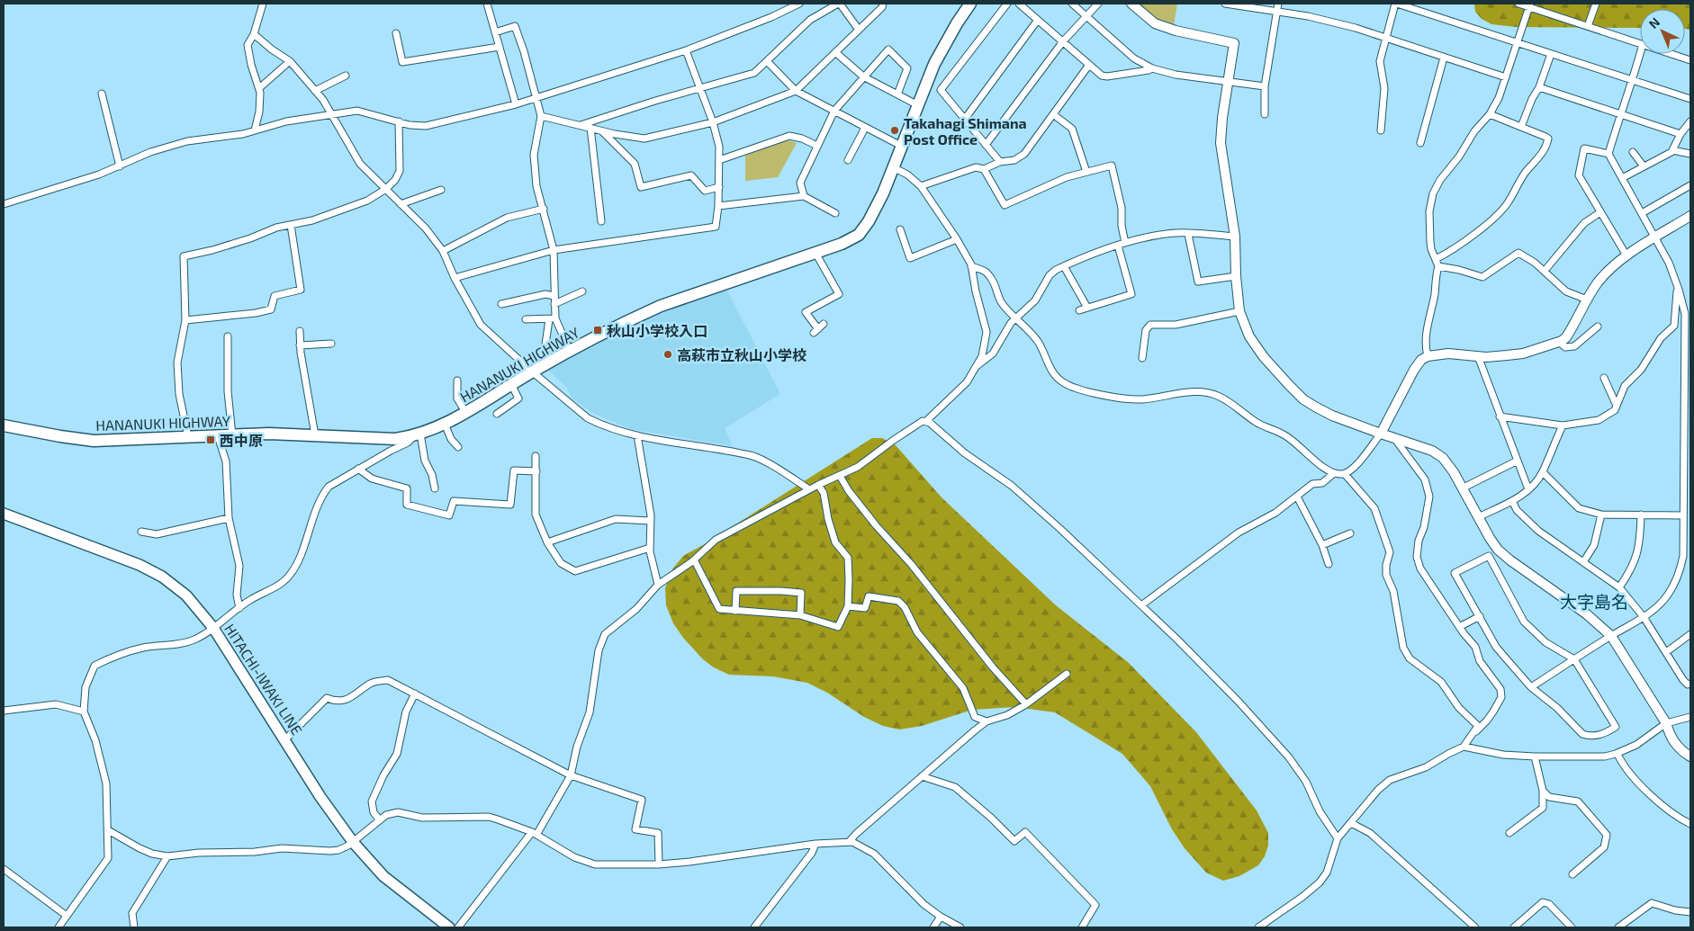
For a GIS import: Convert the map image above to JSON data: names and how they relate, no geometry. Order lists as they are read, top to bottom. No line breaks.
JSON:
{"streets":{"highway":["HANANUKI HIGHWAY"],"main road":["HITACHI-IWAKI LINE"]},"districts":["大字島名"],"places":{"other":["Takahagi Shimana Post Office","高萩市立秋山小学校"],"transit":["秋山小学校入口","西中原"]},"north":"top left"}
